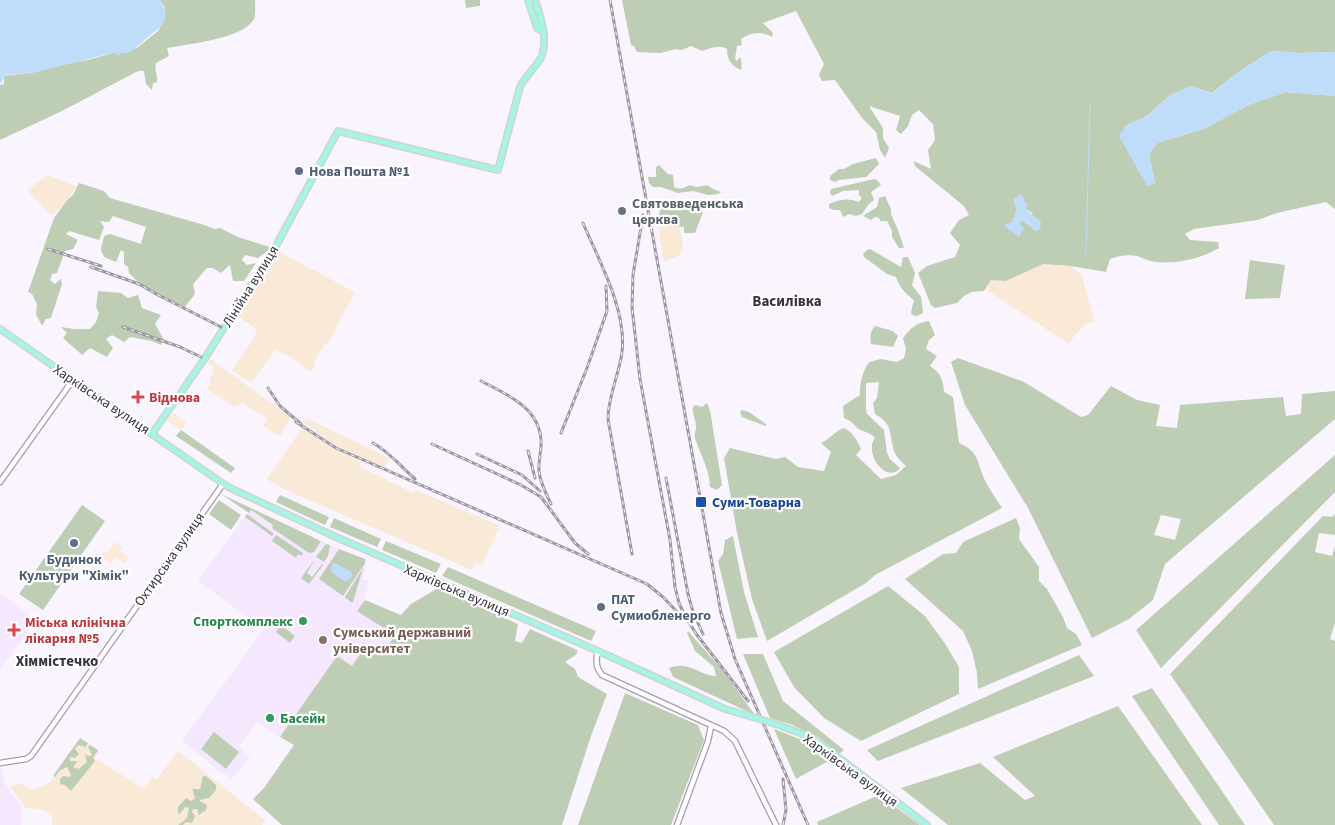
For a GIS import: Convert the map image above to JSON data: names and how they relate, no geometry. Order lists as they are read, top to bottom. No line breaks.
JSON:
{"streets":{"main road":["Лінійна вулиця","Харківська вулиця","Охтирська вулиця"]},"crossings":[["Лінійна вулиця","Харківська вулиця"],["Харківська вулиця","Охтирська вулиця"]],"districts":["Василівка","Хіммістечко"],"places":{"other":["Нова Пошта №1","Святовведенська церква","Будинок Культури \"Хімік\"","ПАТ Сумиобленерго","Спорткомплекс","Сумський державний університет","Басейн"],"health":["Віднова","Міська клінічна лікарня №5"],"transit":["Суми-Товарна"]}}
